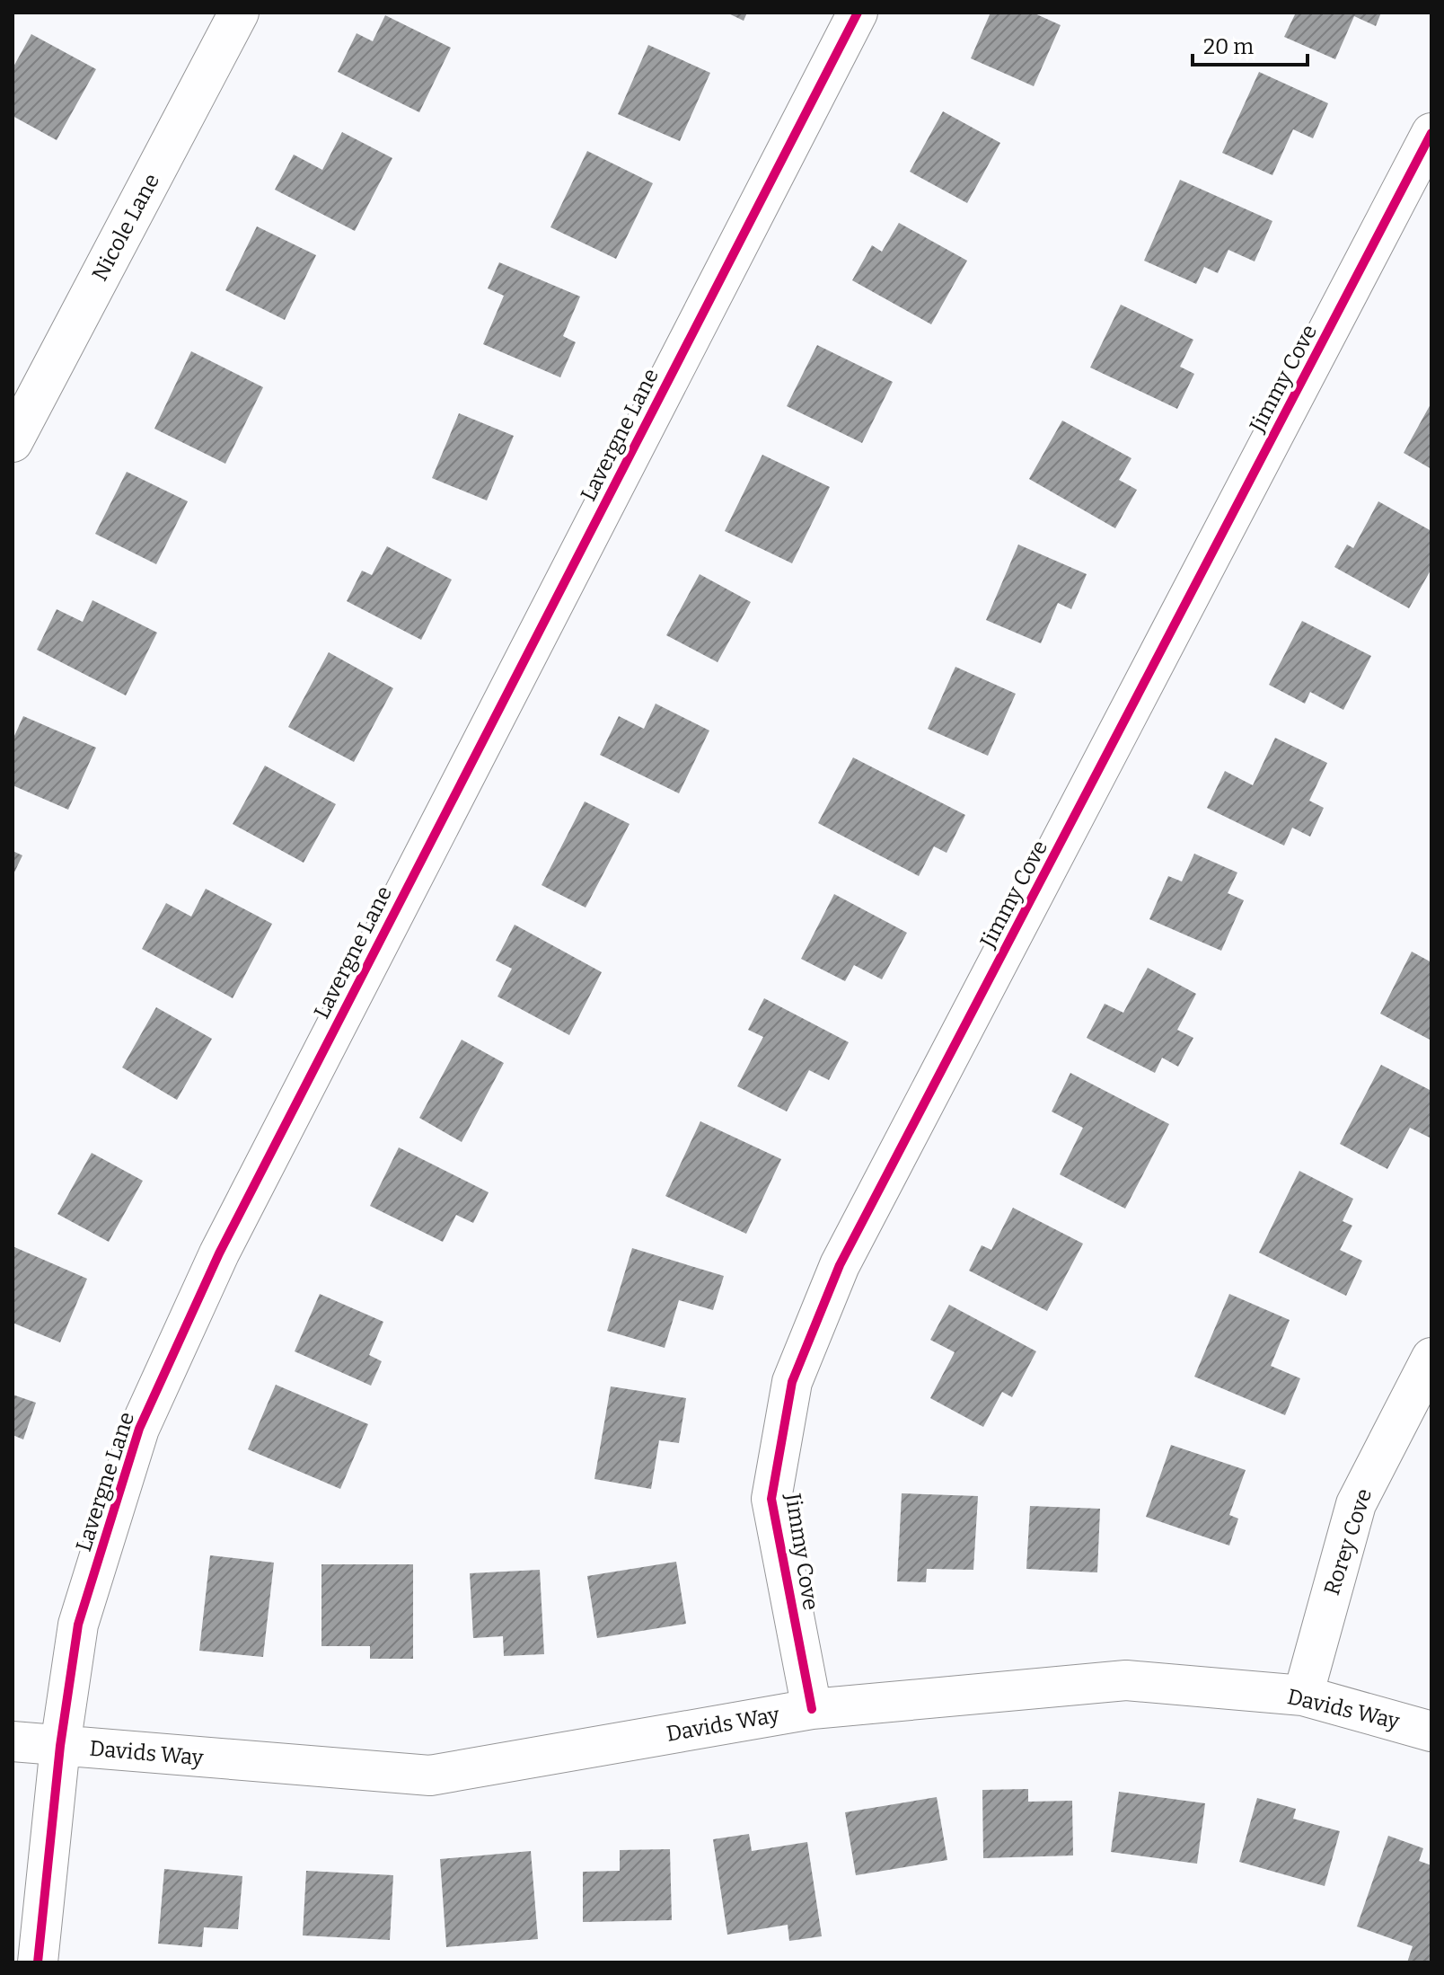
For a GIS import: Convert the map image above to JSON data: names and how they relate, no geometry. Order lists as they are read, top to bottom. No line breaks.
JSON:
{"streets":{"street":["Nicole Lane","Jimmy Cove","Lavergne Lane","Rorey Cove","Davids Way"]},"crossings":[["Jimmy Cove","Davids Way"],["Lavergne Lane","Davids Way"],["Rorey Cove","Davids Way"]],"scale_bar":"20 m"}
